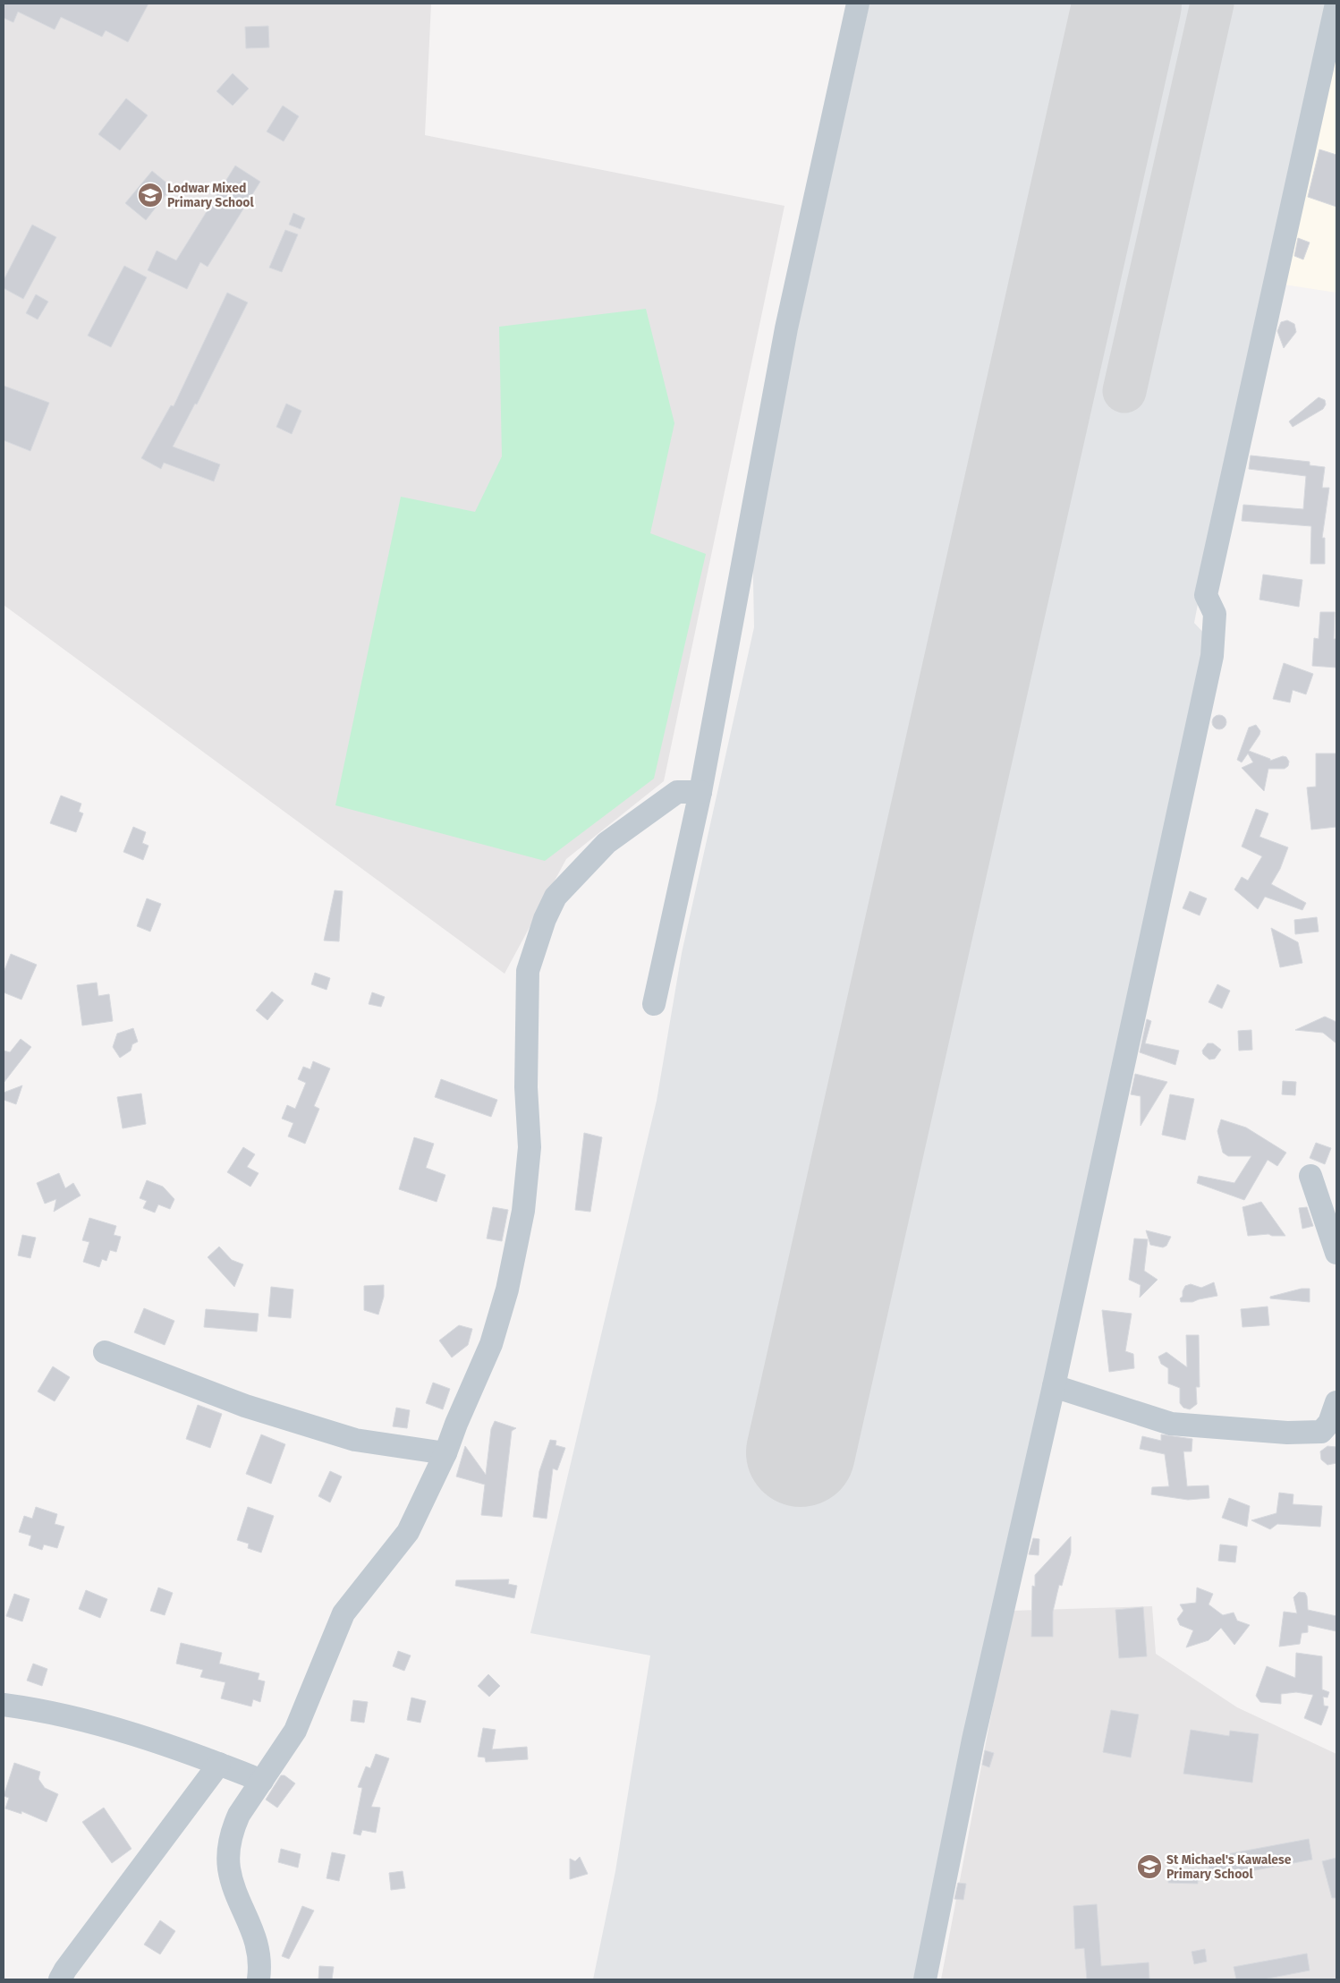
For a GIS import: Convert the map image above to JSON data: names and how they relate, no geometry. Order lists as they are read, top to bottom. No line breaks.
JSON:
{"places":{"school or university":["Lodwar Mixed Primary School","St Michael's Kawalese Primary School"]}}
